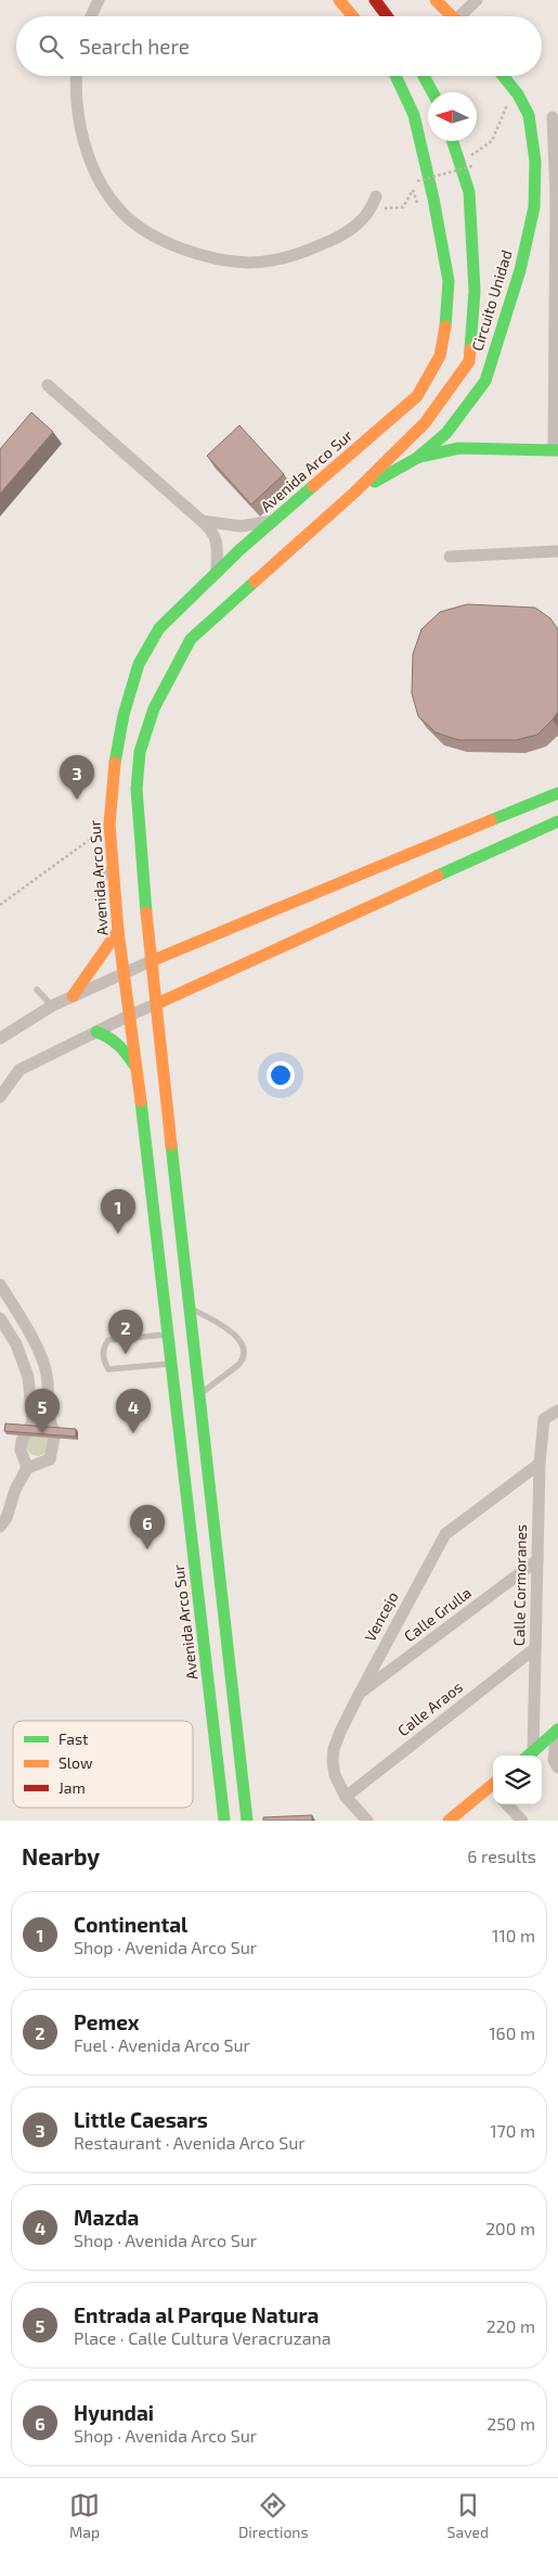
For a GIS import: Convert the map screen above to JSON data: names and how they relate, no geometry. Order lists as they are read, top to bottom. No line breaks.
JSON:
{"streets":{"main road":["Circuito Unidad","Avenida Arco Sur"],"street":["Calle Cormoranes","Calle Grulla","Vencejo","Calle Araos"]},"crossings":[["Calle Cormoranes","Calle Grulla"],["Calle Cormoranes","Vencejo"],["Calle Cormoranes","Calle Araos"],["Calle Grulla","Vencejo"],["Vencejo","Calle Araos"]],"legend":["Fast","Slow","Jam"],"north":"left","page":{"search":"Search here","pins":["3","1","2","4","5","6"],"heading":["Nearby","6 results"],"list":[{"mark":"1","name":"Continental","note":"Shop · Avenida Arco Sur","value":"110 m"},{"mark":"2","name":"Pemex","note":"Fuel · Avenida Arco Sur","value":"160 m"},{"mark":"3","name":"Little Caesars","note":"Restaurant · Avenida Arco Sur","value":"170 m"},{"mark":"4","name":"Mazda","note":"Shop · Avenida Arco Sur","value":"200 m"},{"mark":"5","name":"Entrada al Parque Natura","note":"Place · Calle Cultura Veracruzana","value":"220 m"},{"mark":"6","name":"Hyundai","note":"Shop · Avenida Arco Sur","value":"250 m"}],"nav":["Map","Directions","Saved"]}}
